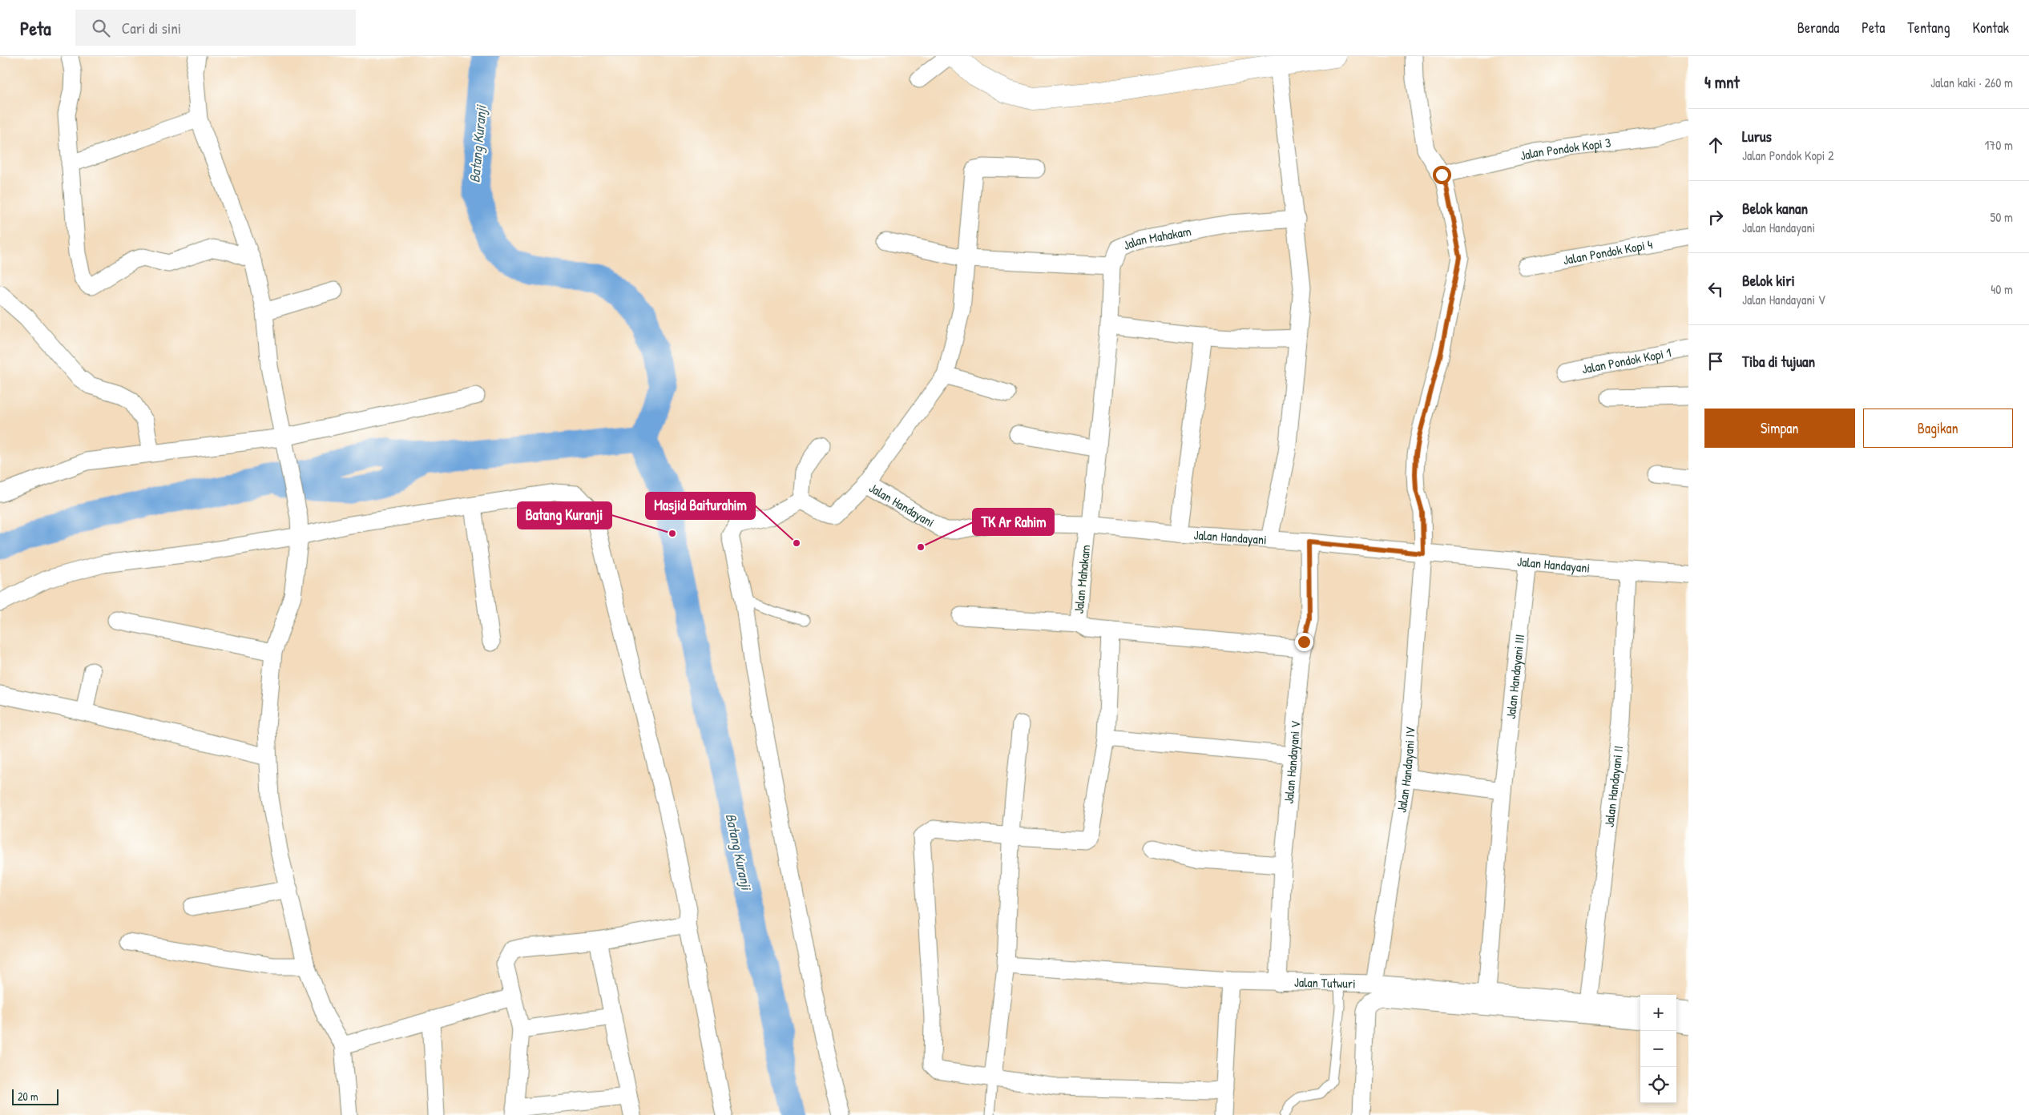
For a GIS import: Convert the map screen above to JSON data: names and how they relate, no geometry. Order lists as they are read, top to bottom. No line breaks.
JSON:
{"streets":{"street":["Jalan Pondok Kopi 3","Jalan Mahakam","Jalan Pondok Kopi 4","Jalan Pondok Kopi 1","Jalan Handayani","Jalan Handayani III","Jalan Handayani V","Jalan Handayani IV","Jalan Handayani II","Jalan Tutwuri"]},"crossings":[["Jalan Pondok Kopi 3","Jalan Handayani IV"],["Jalan Mahakam","Jalan Handayani"],["Jalan Mahakam","Jalan Handayani V"],["Jalan Handayani","Jalan Handayani III"],["Jalan Handayani","Jalan Handayani V"],["Jalan Handayani","Jalan Handayani IV"],["Jalan Handayani","Jalan Handayani II"],["Jalan Handayani III","Jalan Tutwuri"],["Jalan Handayani V","Jalan Tutwuri"],["Jalan Handayani IV","Jalan Tutwuri"],["Jalan Handayani II","Jalan Tutwuri"]],"water":["Batang Kuranji"],"places":["Batang Kuranji","Masjid Baiturahim","TK Ar Rahim"],"scale_bar":"20 m","page":{"header":"Peta","search":"Cari di sini","nav":["Beranda","Peta","Tentang","Kontak"],"heading":["4 mnt","Jalan kaki · 260 m"],"list":[["Lurus","Jalan Pondok Kopi 2","170 m"],["Belok kanan","Jalan Handayani","50 m"],["Belok kiri","Jalan Handayani V","40 m"],"Tiba di tujuan"],"buttons":["Simpan","Bagikan"],"map_buttons":["+","−"],"scale":"20 m"}}
